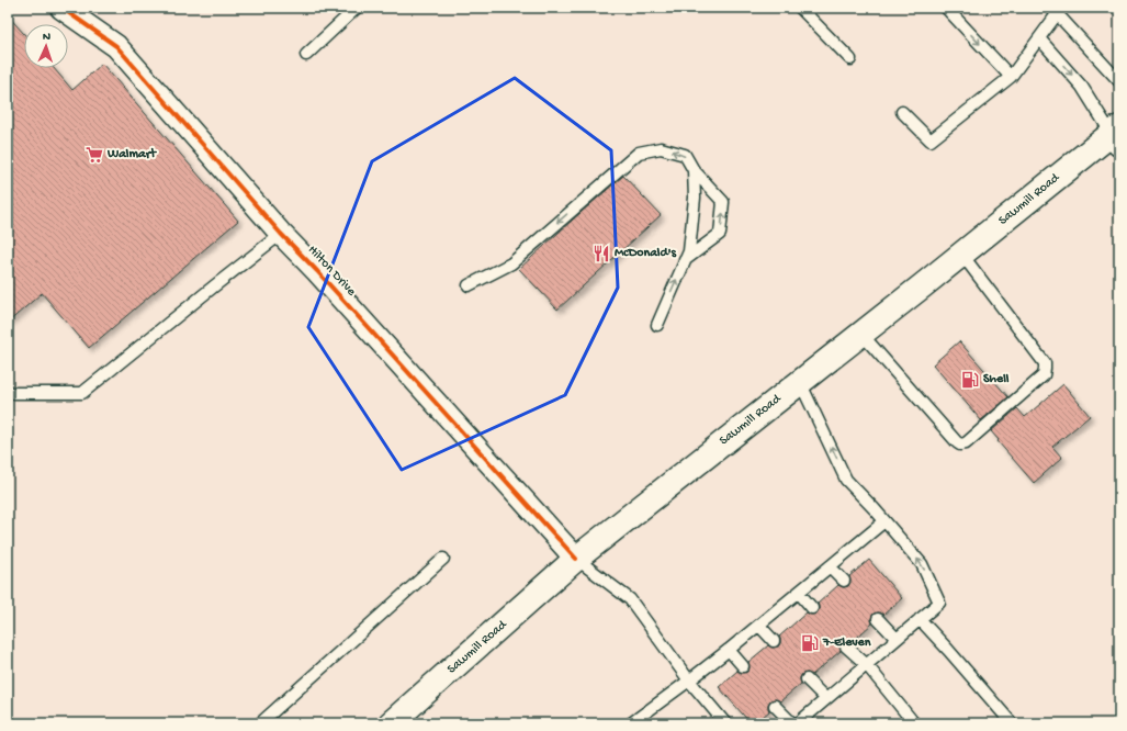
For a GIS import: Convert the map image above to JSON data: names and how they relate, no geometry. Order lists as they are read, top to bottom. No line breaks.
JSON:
{"streets":{"main road":["Sawmill Road"],"street":["Hilton Drive"]},"crossings":[["Sawmill Road","Hilton Drive"]],"places":{"supermarket":["Walmart"],"restaurant":["McDonald's"],"fuel station":["Shell","7-Eleven"]},"north":"top"}
